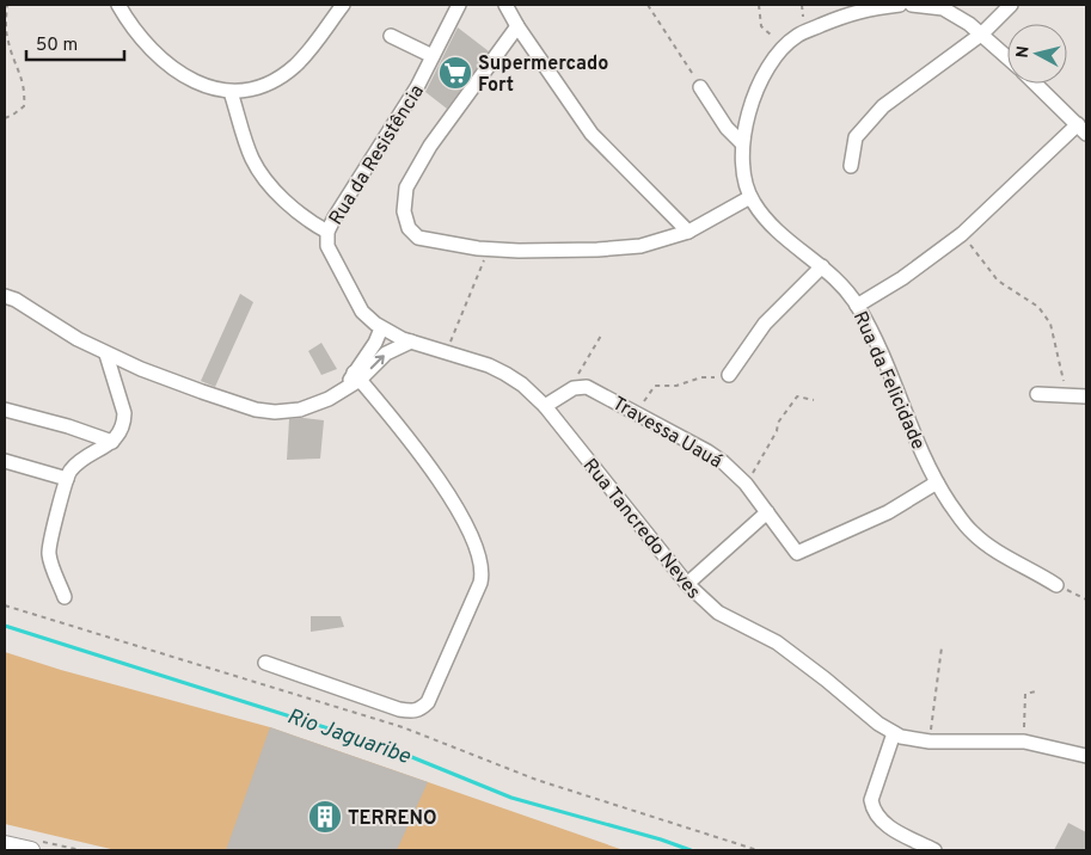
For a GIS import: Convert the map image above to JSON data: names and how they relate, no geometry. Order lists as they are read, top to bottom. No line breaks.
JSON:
{"streets":{"street":["Rua da Resistência","Rua da Felicidade","Travessa Uauá","Rua Tancredo Neves"]},"crossings":[["Rua da Resistência","Rua Tancredo Neves"],["Rua da Felicidade","Travessa Uauá"]],"water":["Rio Jaguaribe"],"places":{"supermarket":["Supermercado Fort"],"building":["TERRENO"]},"scale_bar":"50 m","north":"left"}
